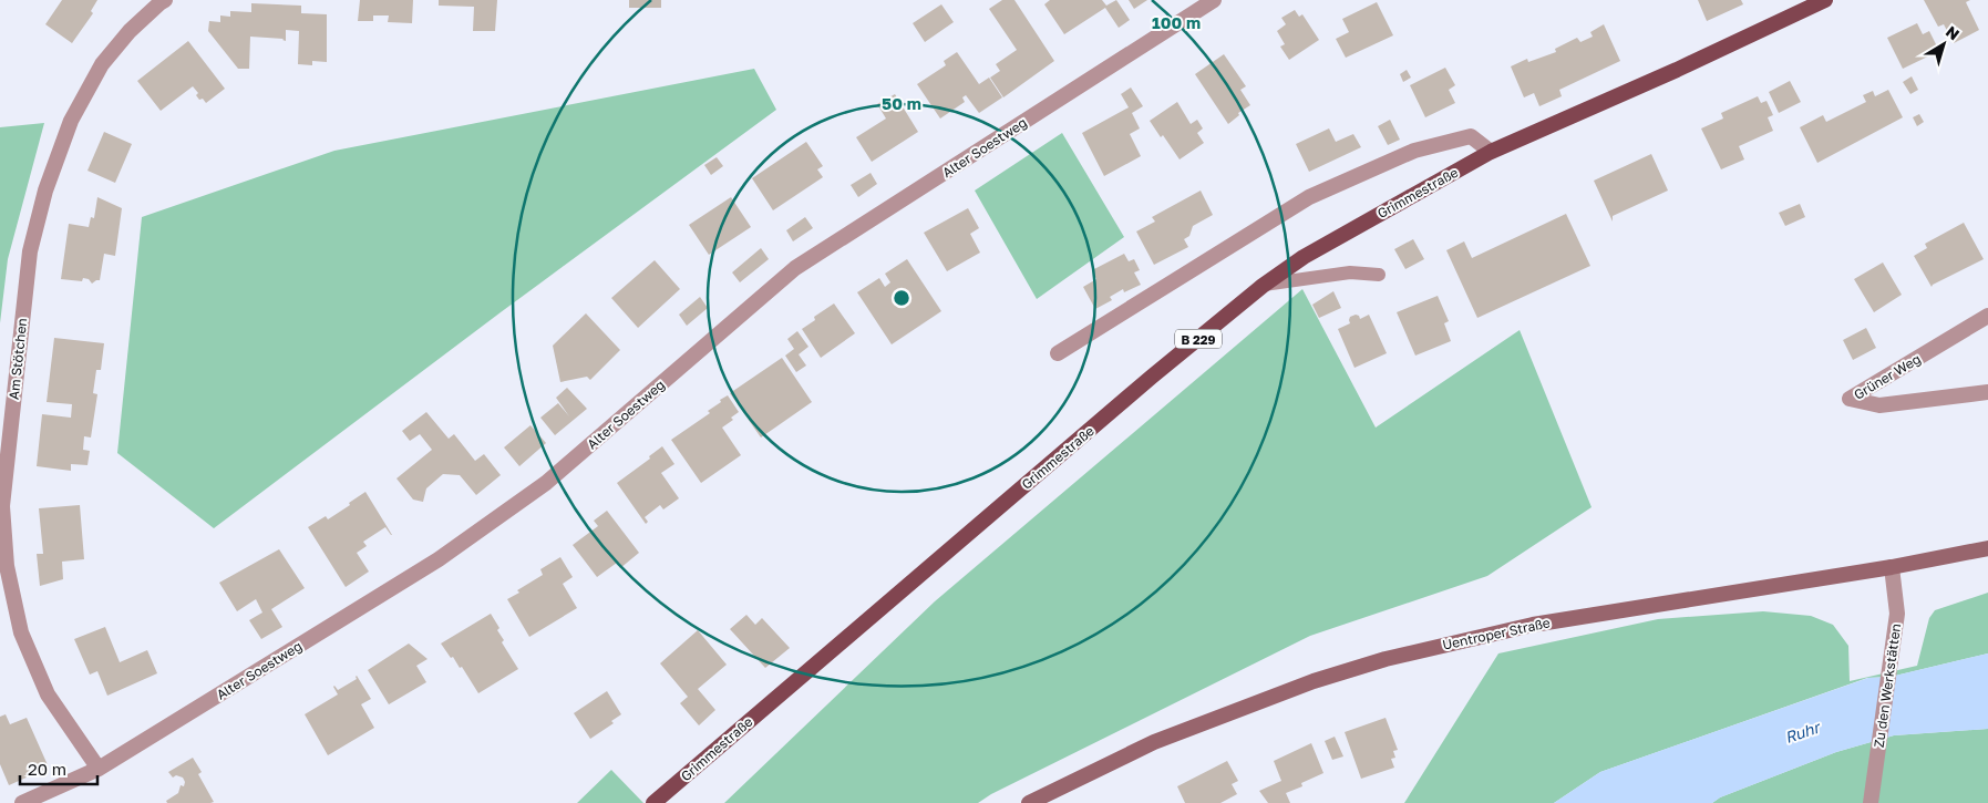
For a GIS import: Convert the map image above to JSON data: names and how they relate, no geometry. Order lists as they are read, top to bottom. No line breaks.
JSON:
{"streets":{"main road":["Grimmestraße","B 229","Uentroper Straße"],"street":["Alter Soestweg","Am Stötchen","Grüner Weg","Zu den Werkstätten"]},"crossings":[["Alter Soestweg","Am Stötchen"],["Uentroper Straße","Zu den Werkstätten"]],"water":["Ruhr"],"scale_bar":"20 m","north":"top right","rings":["100 m","50 m"]}
